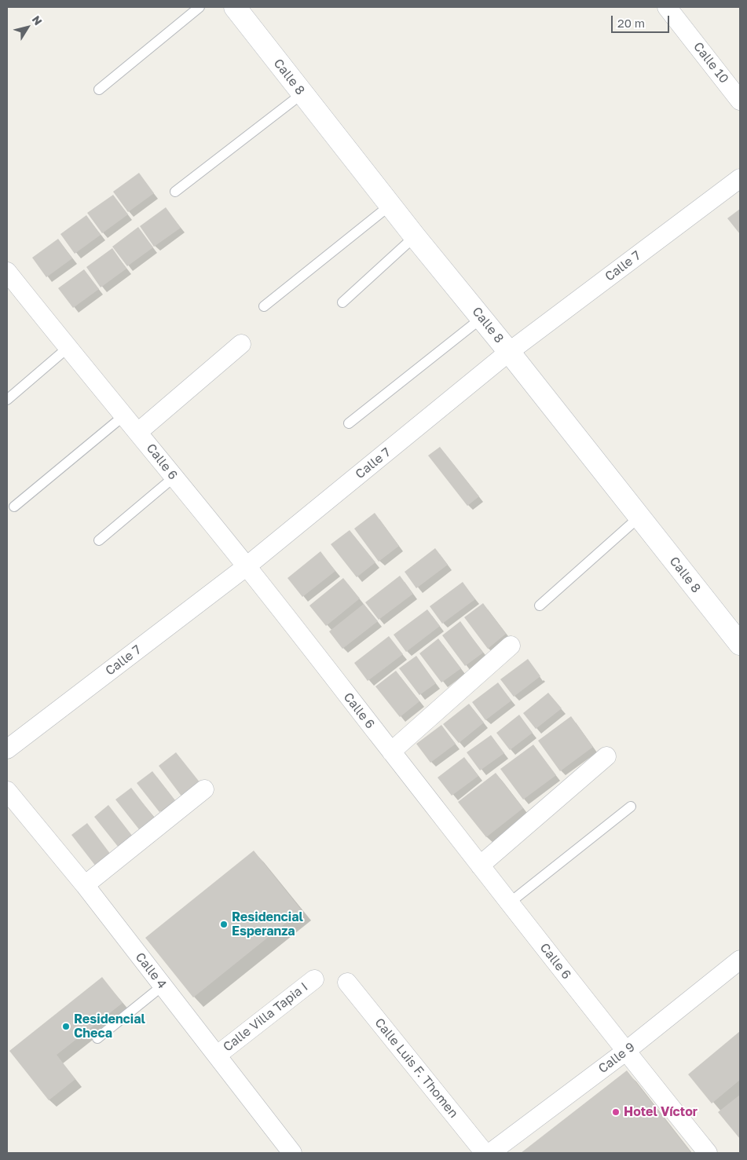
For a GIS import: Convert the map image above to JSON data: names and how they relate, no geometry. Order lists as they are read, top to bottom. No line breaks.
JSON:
{"streets":{"street":["Calle 10","Calle 8","Calle 7","Calle 6","Calle 4","Calle Villa Tapia I","Calle 9","Calle Luis F. Thomen"]},"crossings":[["Calle 8","Calle 7"],["Calle 7","Calle 6"],["Calle 6","Calle 9"],["Calle 4","Calle Villa Tapia I"]],"places":["Residencial Esperanza","Residencial Checa","Hotel Víctor"],"scale_bar":"20 m","north":"top right"}
